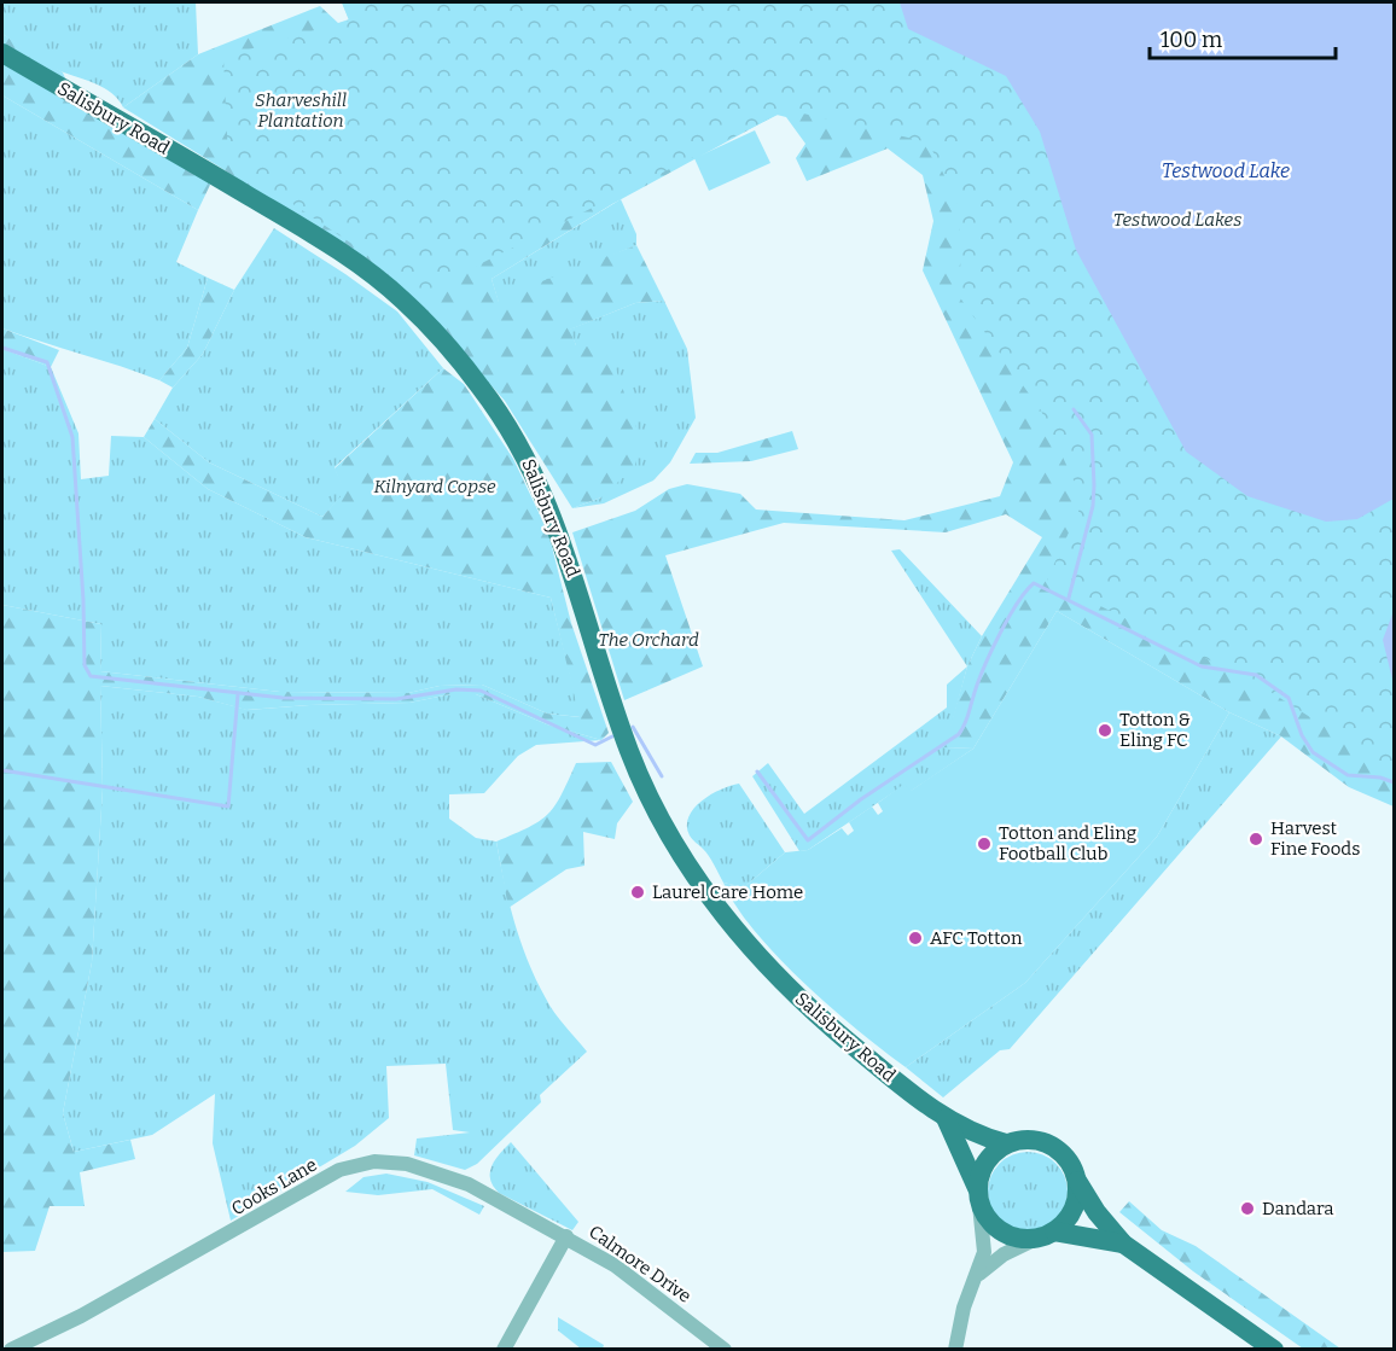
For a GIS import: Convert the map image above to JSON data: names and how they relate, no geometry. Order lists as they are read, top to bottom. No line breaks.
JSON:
{"streets":{"main road":["Salisbury Road"],"street":["Cooks Lane","Calmore Drive"]},"crossings":[["Cooks Lane","Calmore Drive"]],"water":["Testwood Lake"],"parks":["Sharveshill Plantation","Testwood Lakes","Kilnyard Copse","The Orchard"],"places":["Totton & Eling FC","Harvest Fine Foods","Totton and Eling Football Club","Laurel Care Home","AFC Totton","Dandara"],"scale_bar":"100 m"}
